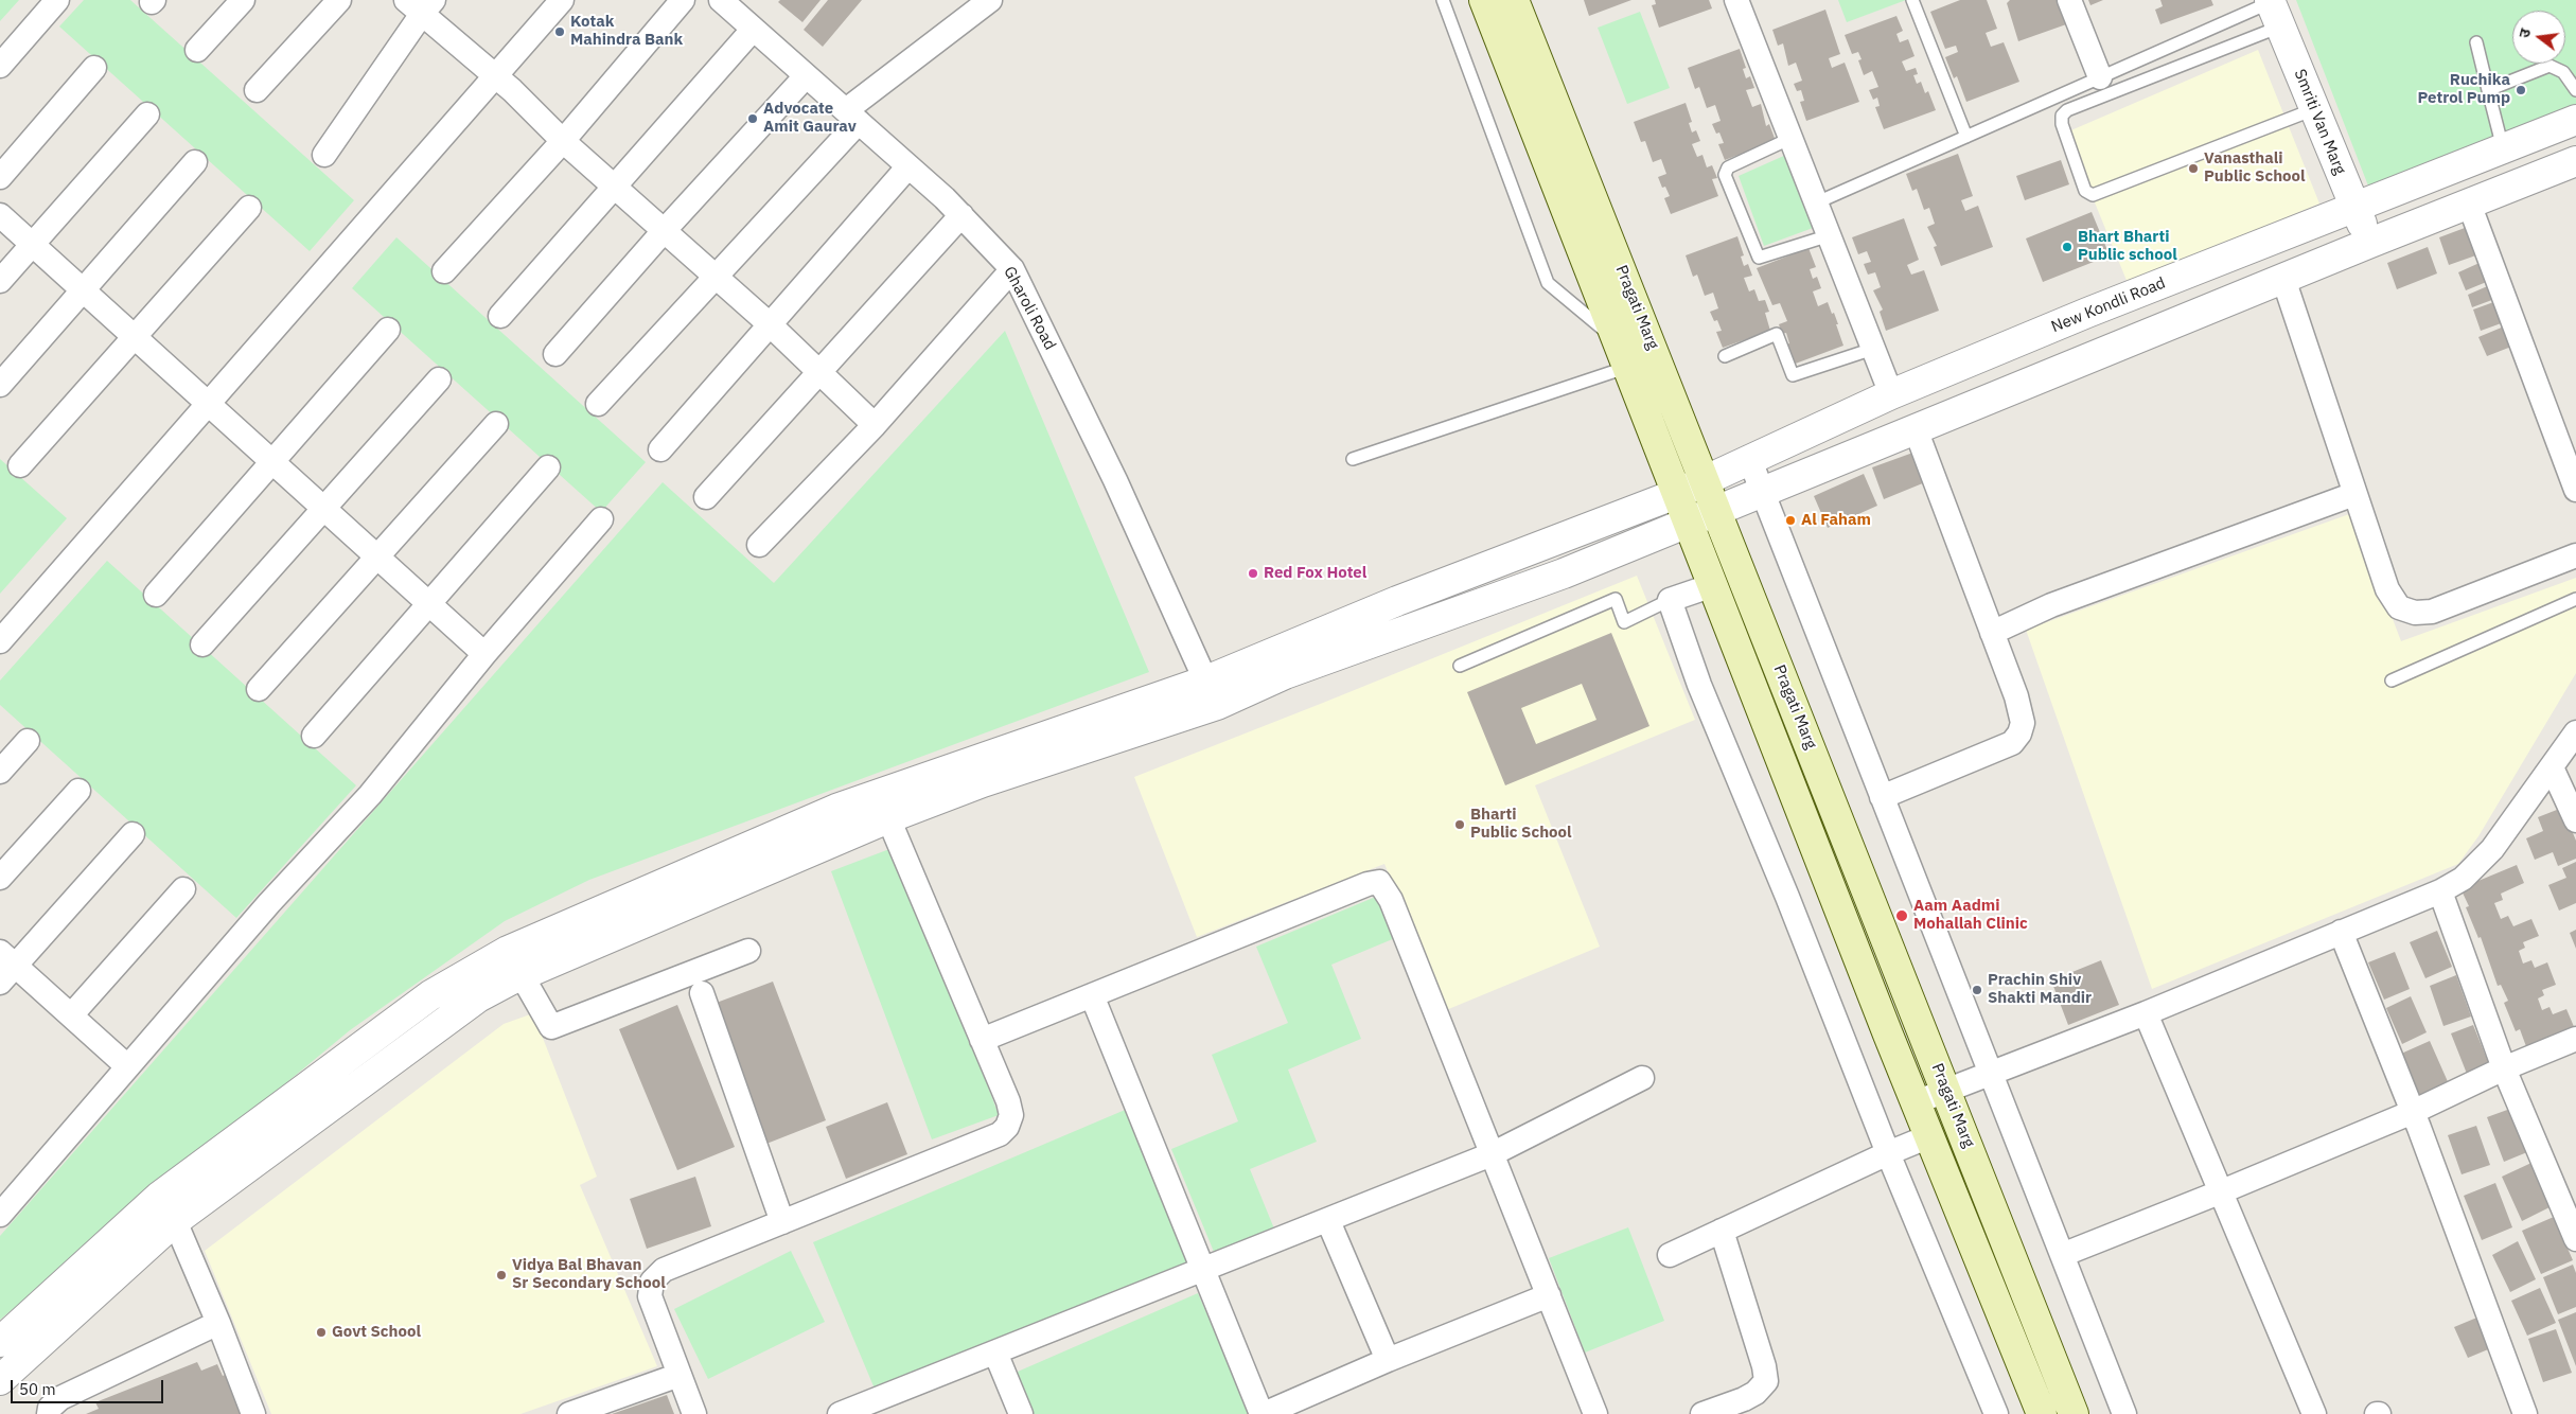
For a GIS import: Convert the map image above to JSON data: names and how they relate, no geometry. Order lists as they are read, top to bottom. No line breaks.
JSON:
{"streets":{"main road":["Pragati Marg"],"street":["Smriti Van Marg","New Kondli Road","Gharoli Road"]},"crossings":[["Smriti Van Marg","New Kondli Road"],["New Kondli Road","Pragati Marg"],["New Kondli Road","Gharoli Road"]],"places":["Kotak Mahindra Bank","Ruchika Petrol Pump","Advocate Amit Gaurav","Vanasthali Public School","Bhart Bharti Public school","Al Faham","Red Fox Hotel","Bharti Public School","Aam Aadmi Mohallah Clinic","Prachin Shiv Shakti Mandir","Vidya Bal Bhavan Sr Secondary School","Govt School"],"scale_bar":"50 m","north":"left"}
